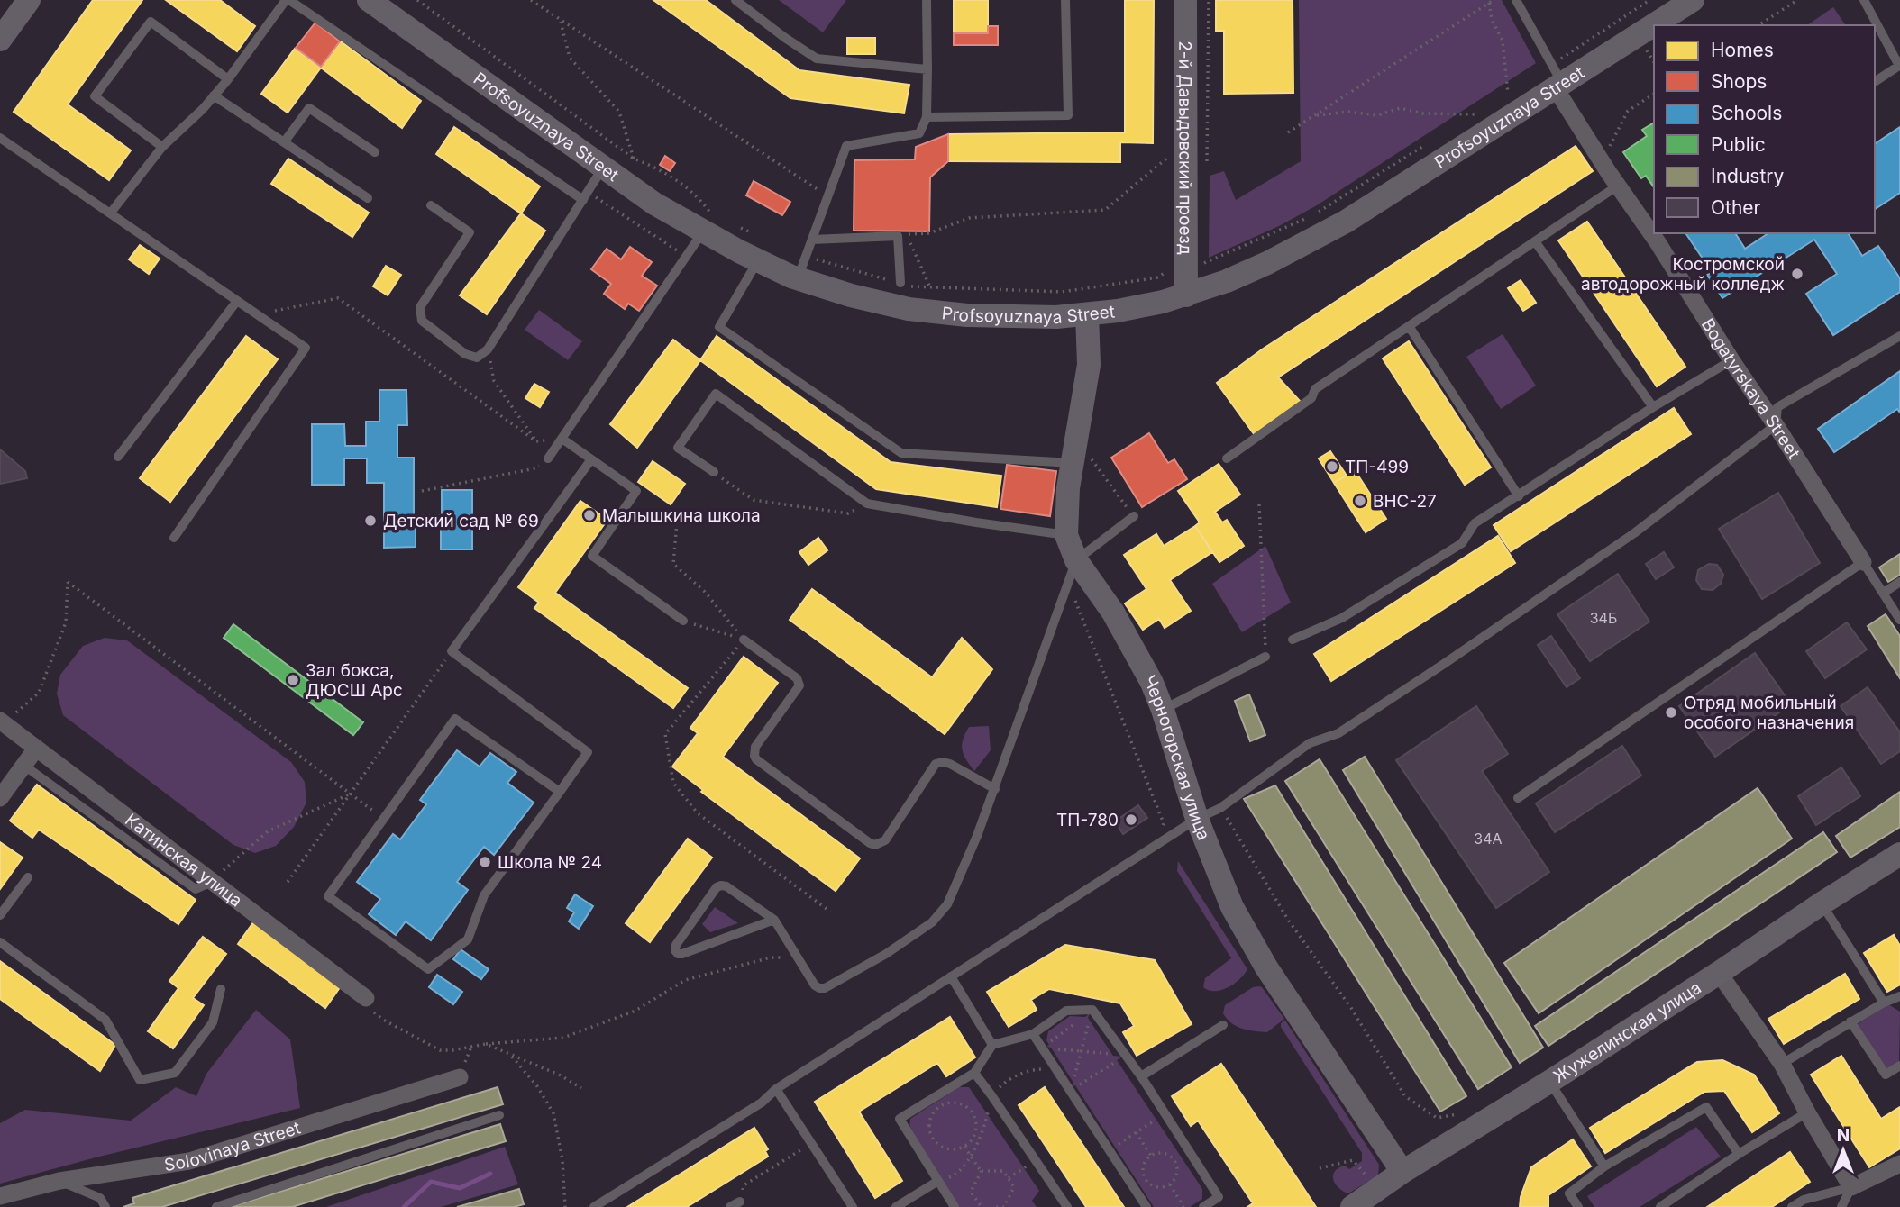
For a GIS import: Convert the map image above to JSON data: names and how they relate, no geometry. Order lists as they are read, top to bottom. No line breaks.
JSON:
{"streets":{"street":["Profsoyuznaya Street","2-й Давыдовский проезд","Bogatyrskaya Street","Черногорская улица","Катинская улица","Жужелинская улица","Solovinaya Street"]},"crossings":[["Profsoyuznaya Street","2-й Давыдовский проезд"],["Profsoyuznaya Street","Bogatyrskaya Street"],["Profsoyuznaya Street","Черногорская улица"],["Черногорская улица","Жужелинская улица"]],"places":["Костромской автодорожный колледж","ТП-499","ВНС-27","Малышкина школа","Детский сад № 69","Зал бокса, ДЮСШ Арс","Отряд мобильный особого назначения","ТП-780","Школа № 24"],"house_numbers":["34Б","34А"],"legend":["Homes","Shops","Schools","Public","Industry","Other"],"north":"top"}
